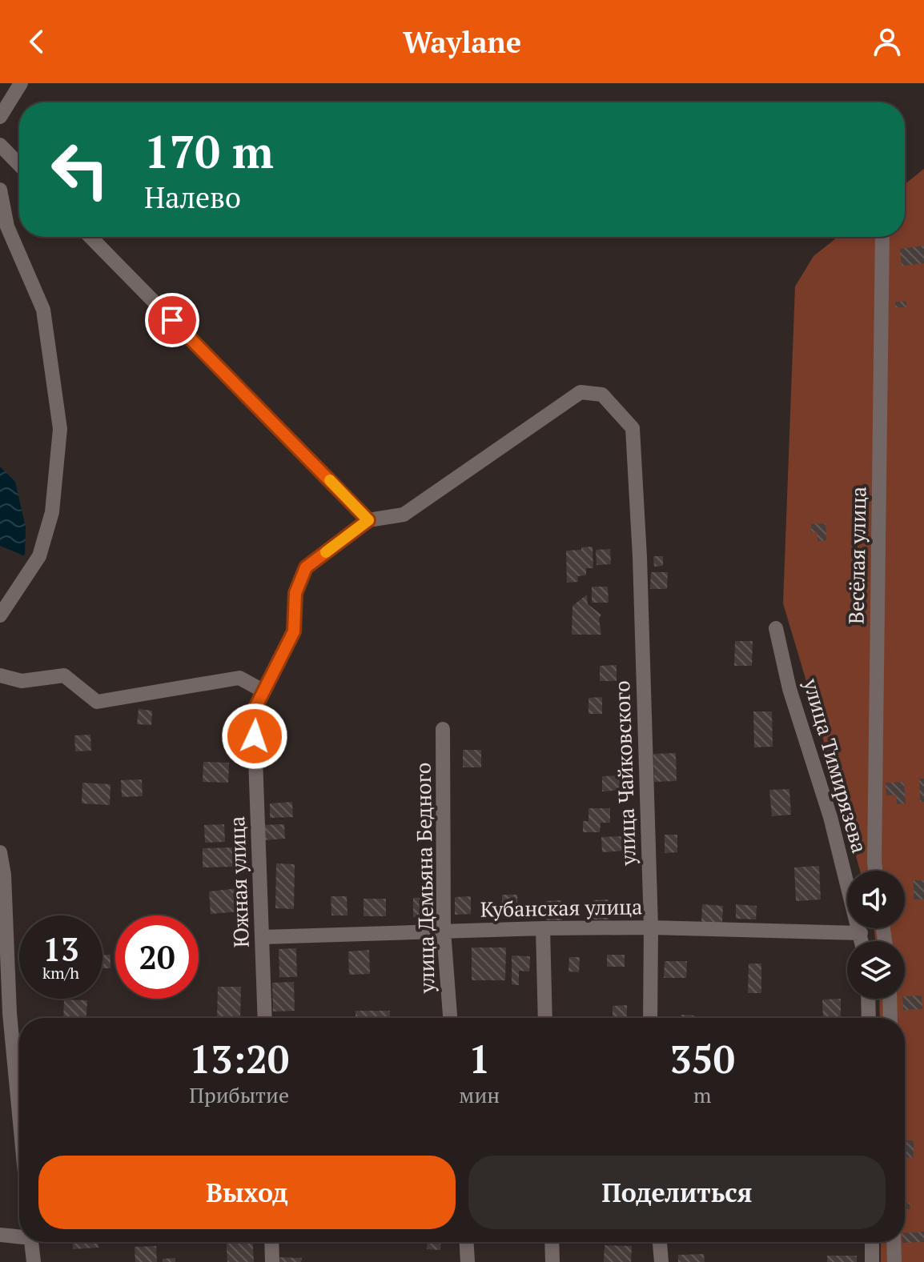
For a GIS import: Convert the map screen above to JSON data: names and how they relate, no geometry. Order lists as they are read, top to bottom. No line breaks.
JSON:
{"streets":{"street":["Весёлая улица","улица Тимирязева","улица Чайковского","улица Демьяна Бедного","Южная улица","Кубанская улица"]},"crossings":[["улица Тимирязева","Кубанская улица"],["улица Чайковского","Южная улица"],["улица Чайковского","Кубанская улица"],["улица Демьяна Бедного","Кубанская улица"],["Южная улица","Кубанская улица"]],"page":{"header":"Waylane","turn":["170 m","Налево"],"speed":"13 km/h","limit":"20","eta":["13:20","Прибытие","1","мин","350","m"],"buttons":["Выход","Поделиться"]}}
